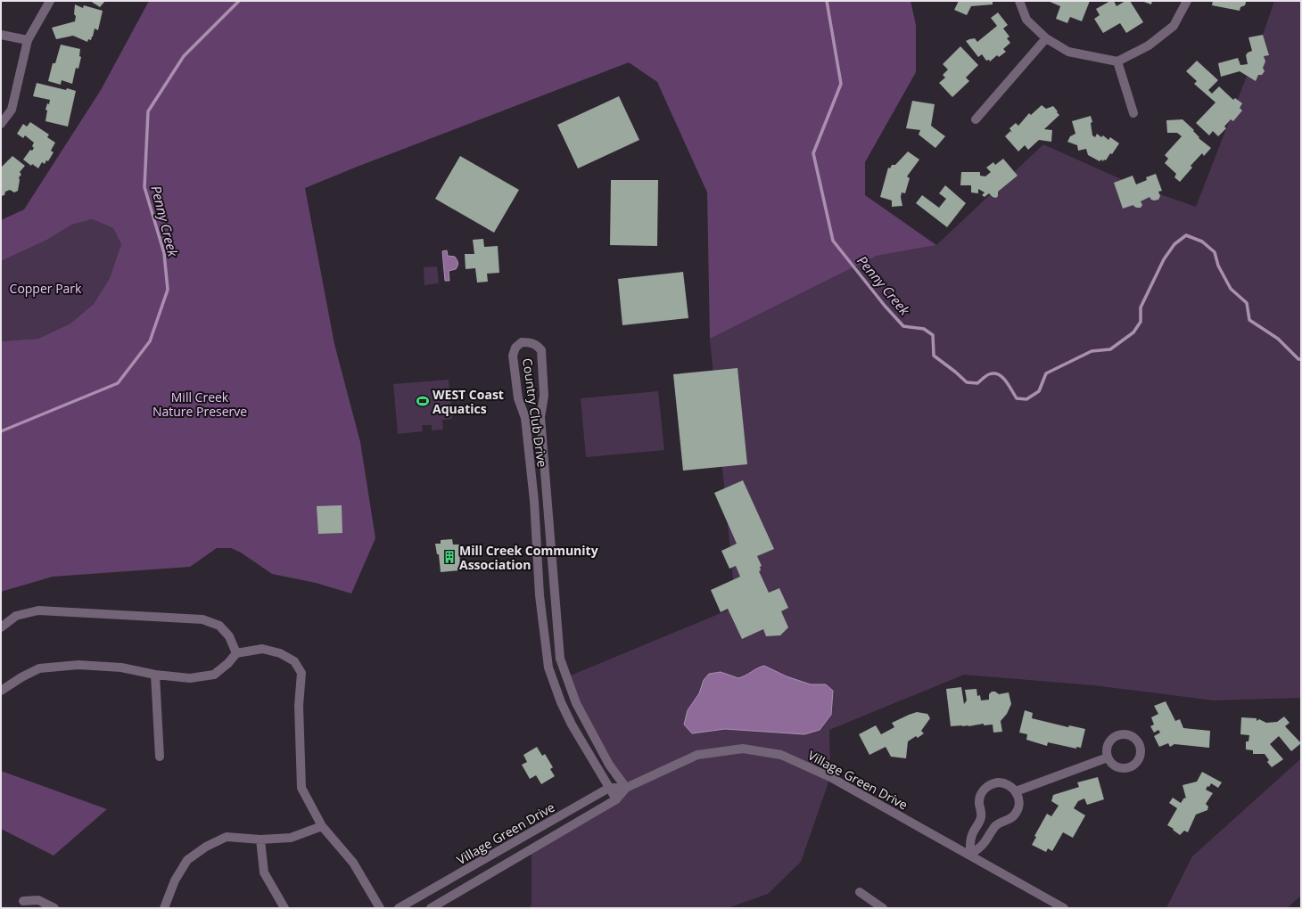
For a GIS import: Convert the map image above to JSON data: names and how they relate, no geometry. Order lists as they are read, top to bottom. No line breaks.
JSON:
{"streets":{"street":["Country Club Drive","Village Green Drive"]},"crossings":[["Country Club Drive","Village Green Drive"]],"water":["Penny Creek"],"parks":["Copper Park","Mill Creek Nature Preserve"],"places":{"sports":["WEST Coast Aquatics"],"building":["Mill Creek Community Association"]}}
